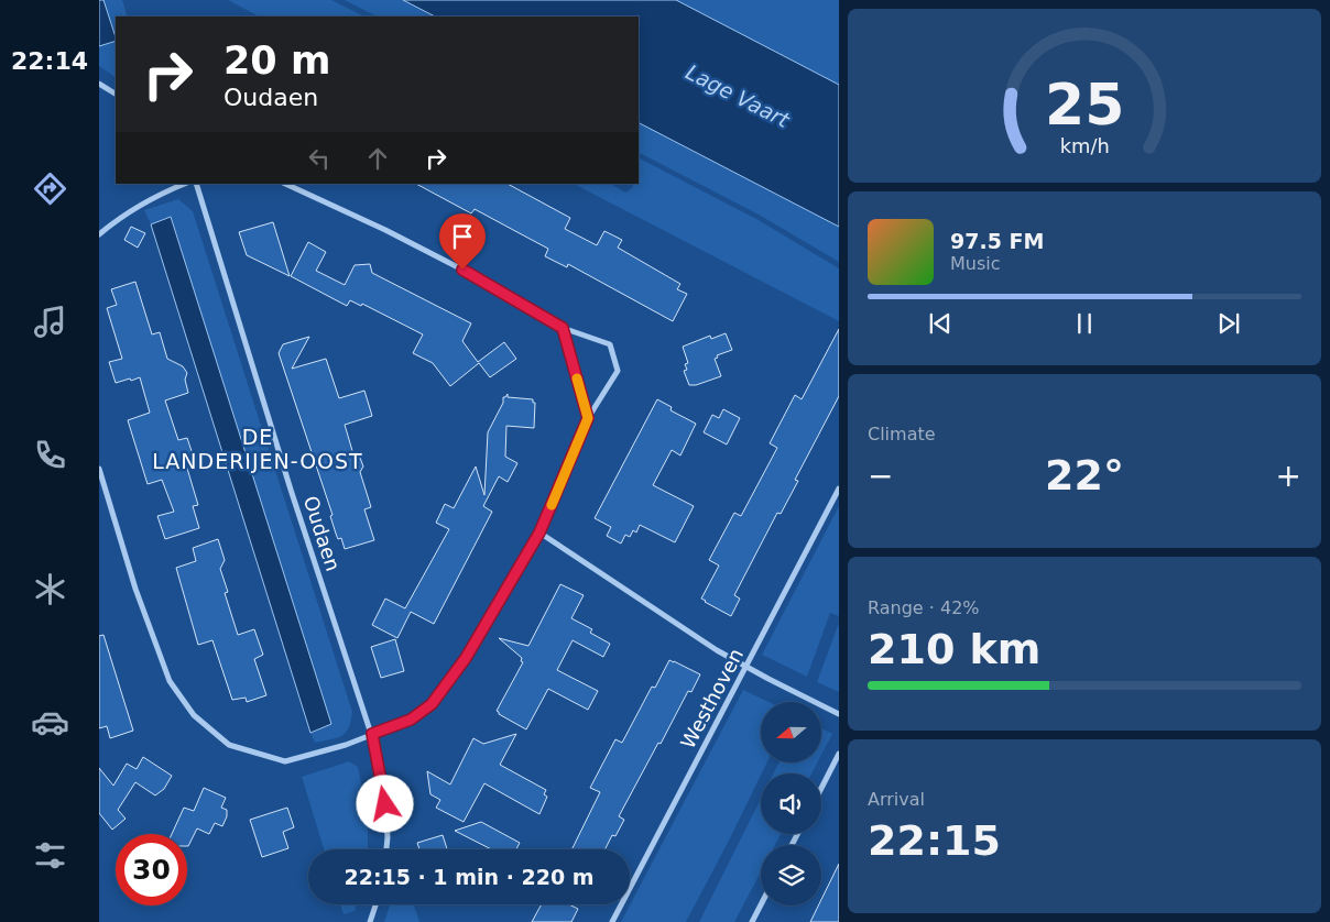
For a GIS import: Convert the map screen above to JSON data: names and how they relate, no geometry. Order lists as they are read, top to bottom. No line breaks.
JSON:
{"streets":{"street":["Oudaen","Westhoven"]},"districts":["DE LANDERIJEN-OOST"],"water":["Lage Vaart"],"north":"left","page":{"tabs":"22:14","turn":["20 m","Oudaen"],"song":["97.5 FM","Music"],"tile":["Climate",["Range · 42%","210 km"],["Arrival","22:15"]],"heat":["−","22°","+"],"limit":"30","trip":"22:15 · 1 min · 220 m","gauge":["25","km/h"]}}
